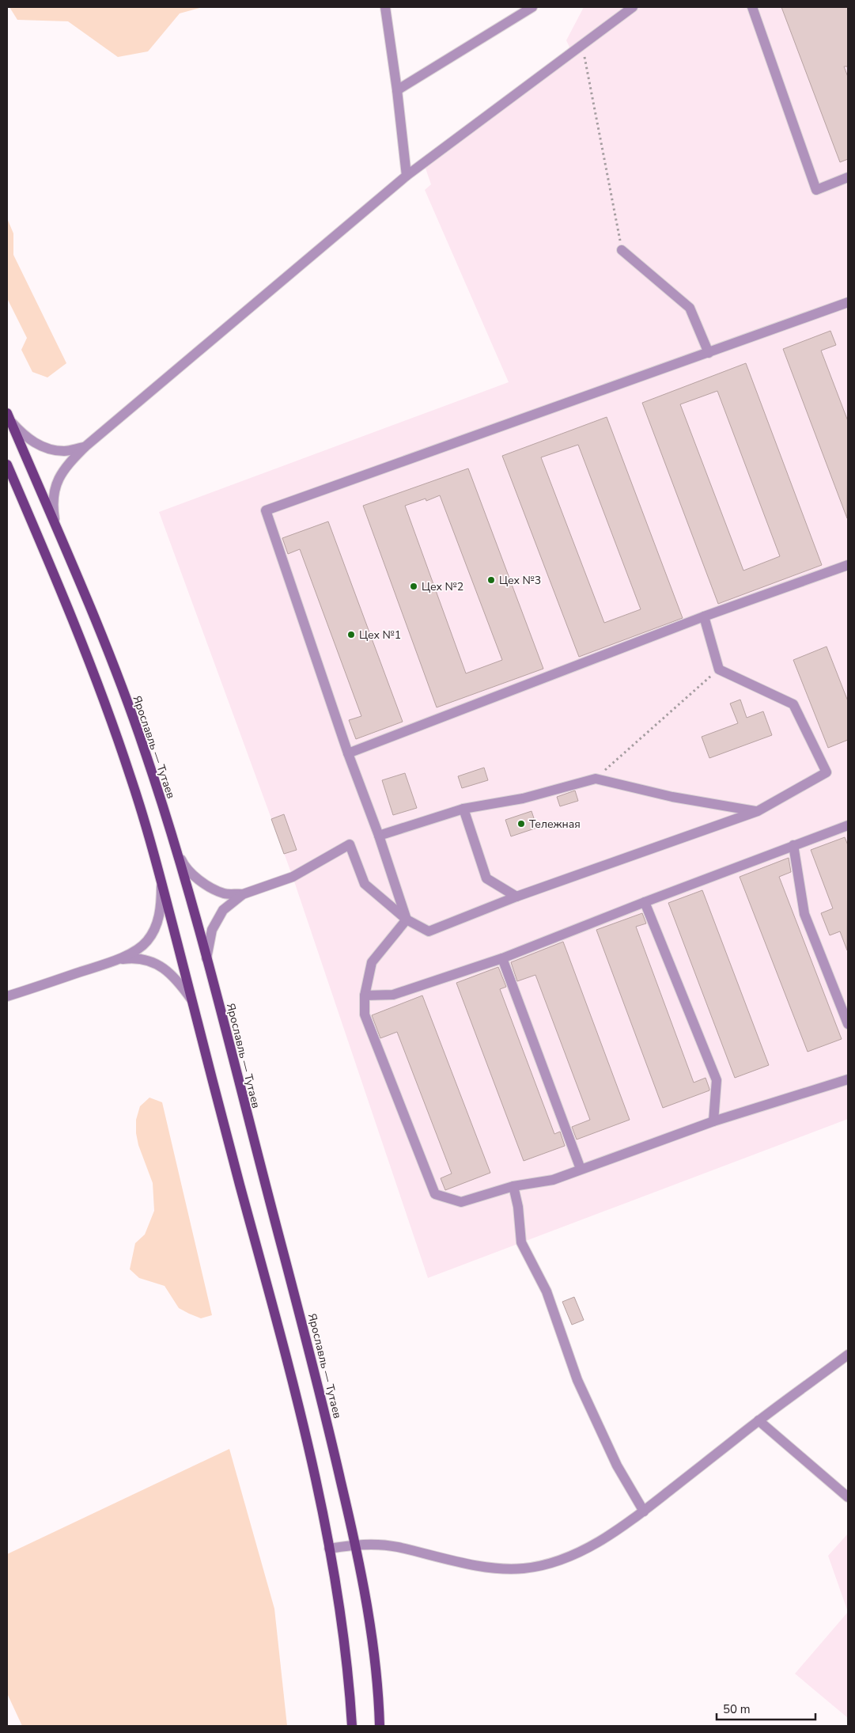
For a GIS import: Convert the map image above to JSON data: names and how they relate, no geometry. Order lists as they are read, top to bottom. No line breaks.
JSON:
{"streets":{"main road":["Ярославль — Тутаев"]},"places":["Цех №3","Цех №2","Цех №1","Тележная"],"scale_bar":"50 m"}
